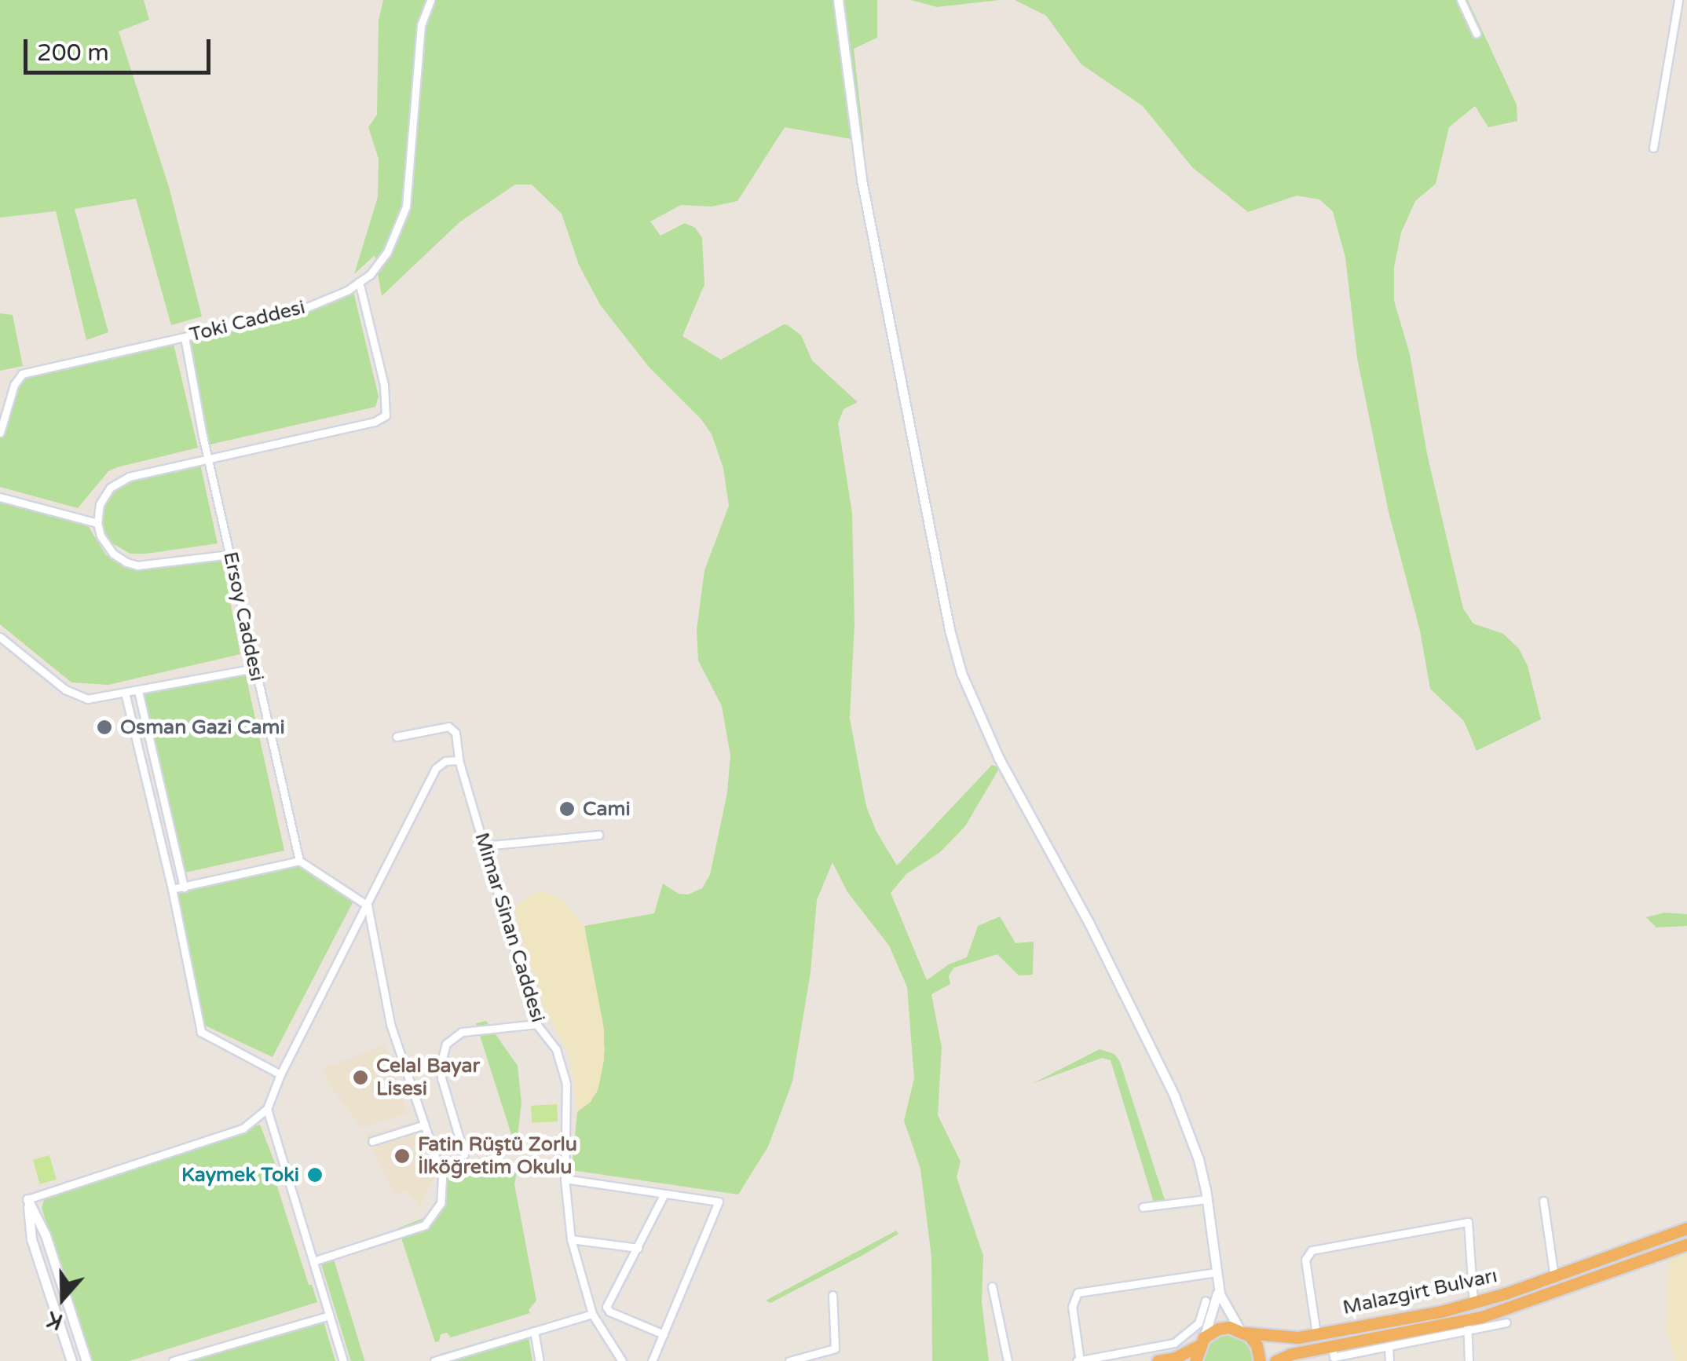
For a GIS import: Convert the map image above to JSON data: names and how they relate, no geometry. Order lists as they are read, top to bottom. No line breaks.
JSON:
{"streets":{"highway":["Malazgirt Bulvarı"],"street":["Toki Caddesi","Ersoy Caddesi","Mimar Sinan Caddesi"]},"crossings":[["Toki Caddesi","Ersoy Caddesi"]],"places":["Osman Gazi Cami","Cami","Celal Bayar Lisesi","Fatin Rüştü Zorlu İlköğretim Okulu","Kaymek Toki"],"scale_bar":"200 m","north":"bottom"}
